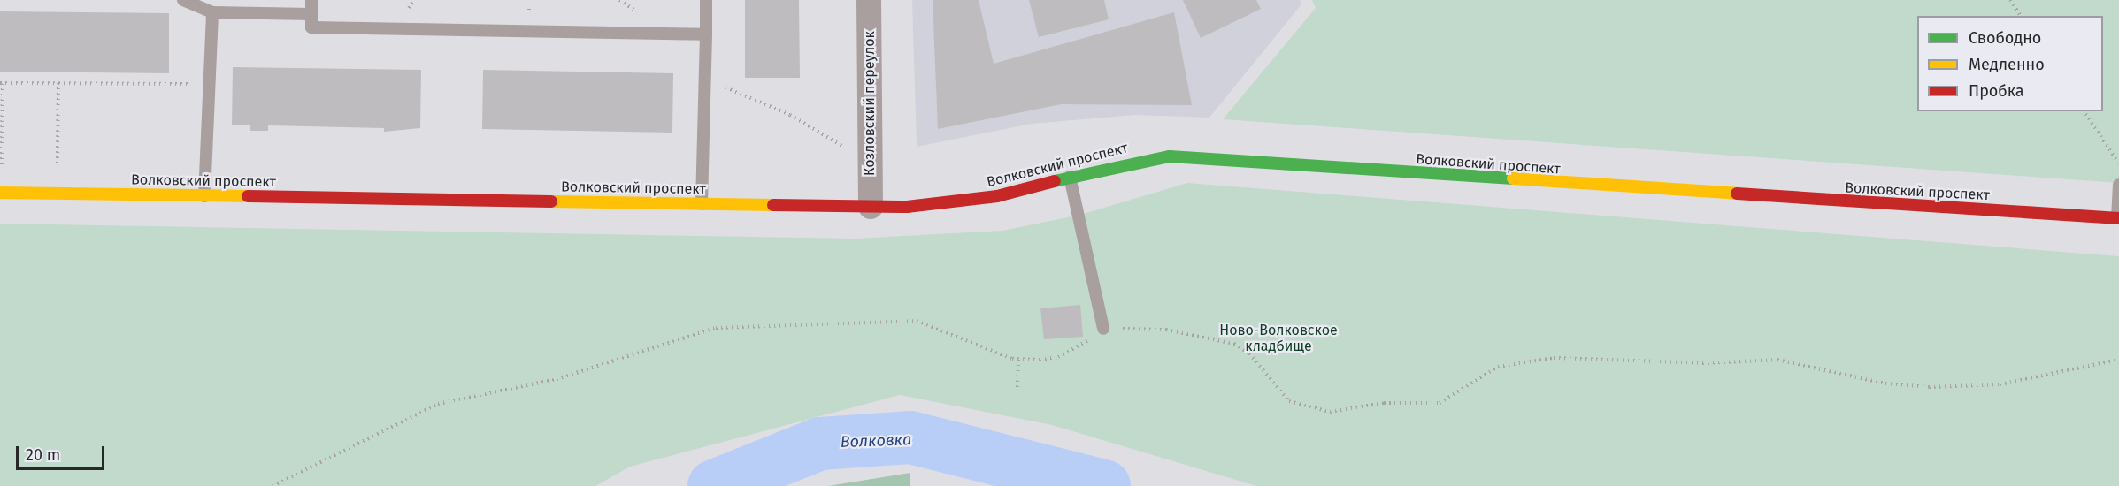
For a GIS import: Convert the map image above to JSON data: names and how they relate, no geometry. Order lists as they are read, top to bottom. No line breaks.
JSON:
{"streets":{"street":["Козловский переулок","Волковский проспект"]},"crossings":[["Козловский переулок","Волковский проспект"]],"water":["Волковка"],"parks":["Ново-Волковское кладбище"],"legend":["Свободно","Медленно","Пробка"],"scale_bar":"20 m"}
